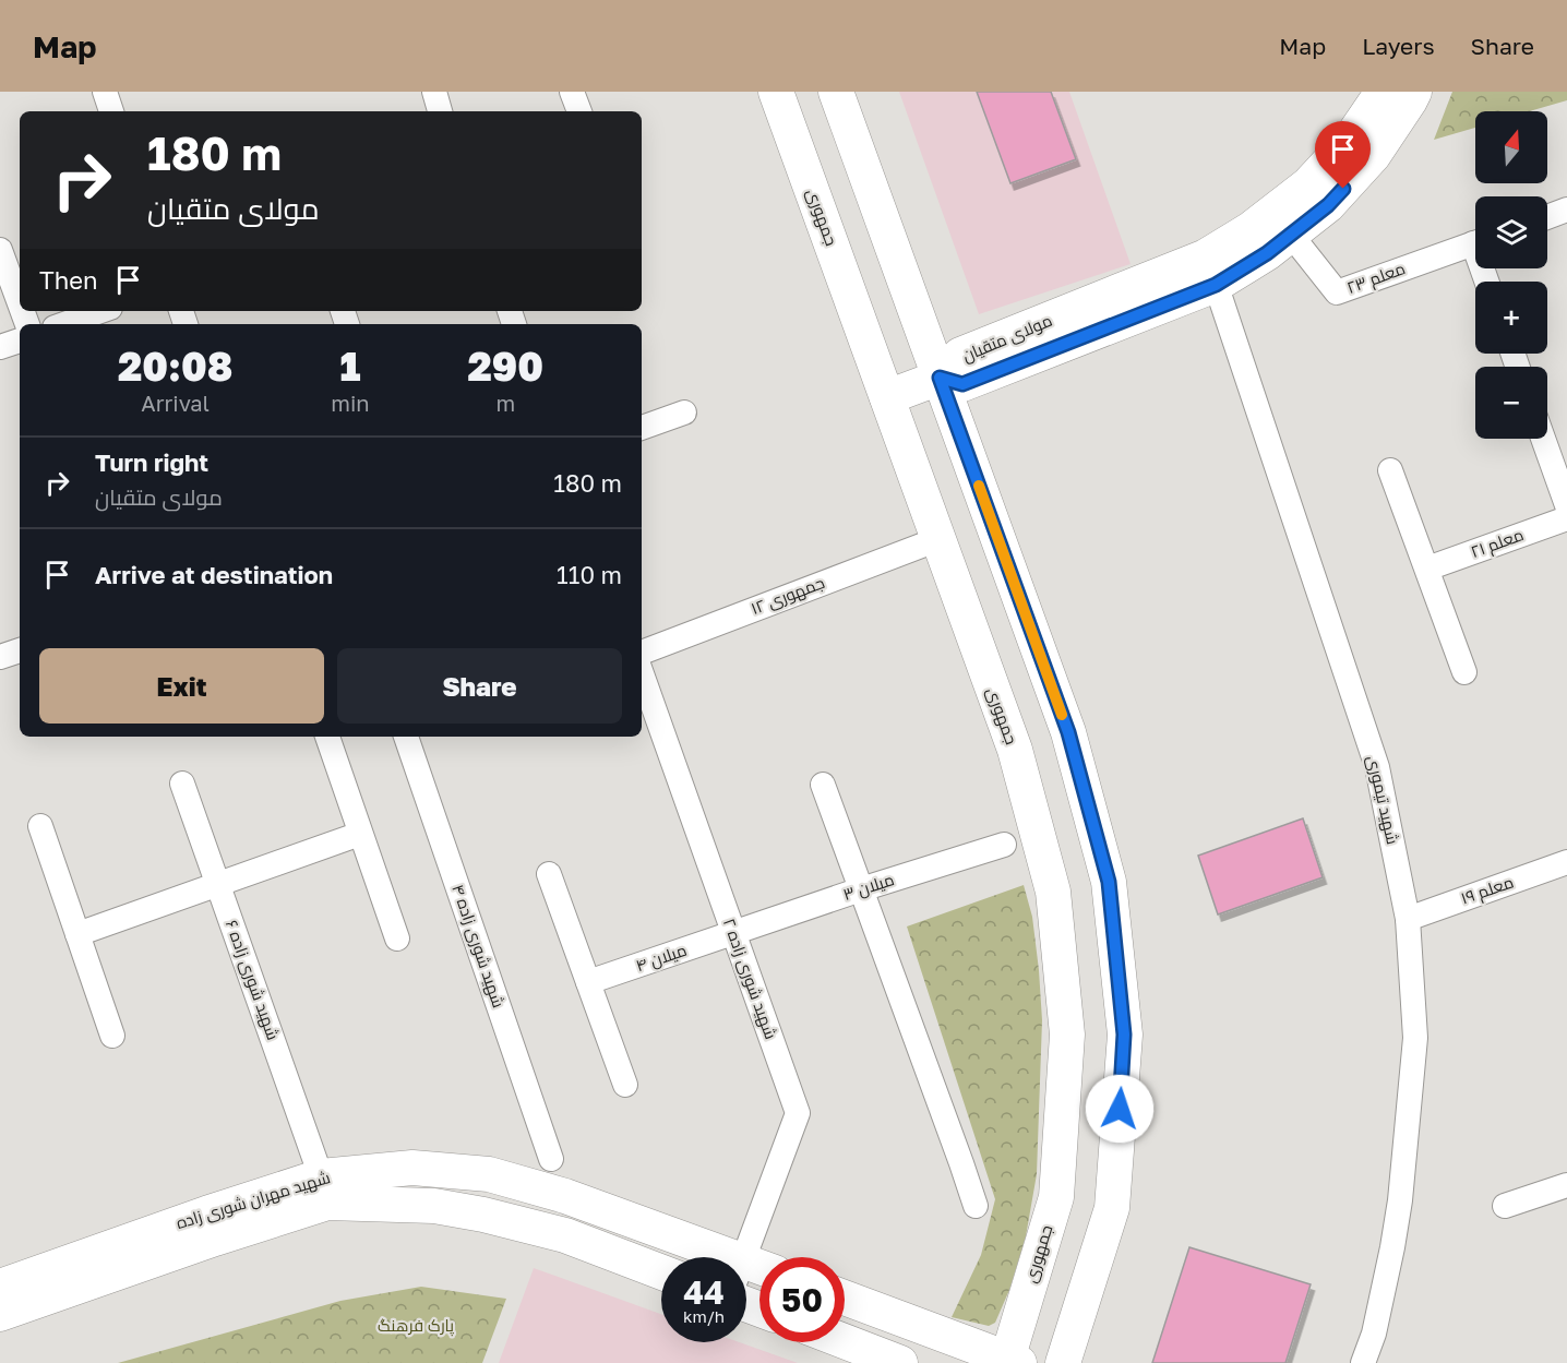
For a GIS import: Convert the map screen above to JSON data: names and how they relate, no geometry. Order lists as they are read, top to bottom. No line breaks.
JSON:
{"streets":{"street":["جمهوری","معلم ۲۳","مولای متقیان","معلم ۲۱","جمهوری ۱۲","شهید تیموری","میلان ۳","معلم ۱۹","شهید شوری زاده ۴","میلان ۴","شهید شوری زاده ۲","شهید شوری زاده ۶","شهید مهران شوری زاده"]},"crossings":[["جمهوری","جمهوری ۱۲"],["معلم ۲۳","مولای متقیان"],["مولای متقیان","شهید تیموری"],["شهید تیموری","معلم ۱۹"],["میلان ۳","میلان ۴"],["میلان ۳","شهید شوری زاده ۲"],["میلان ۴","شهید شوری زاده ۲"],["شهید شوری زاده ۶","شهید مهران شوری زاده"]],"parks":["پارک فرهنگ"],"north":"top","page":{"header":"Map","nav":["Map","Layers","Share"],"map_buttons":["+","−"],"turn":["180 m","مولای متقیان"],"then":"Then","eta":["20:08","Arrival","1","min","290","m"],"list":[{"name":"Turn right","note":"مولای متقیان","value":"180 m"},{"name":"Arrive at destination","value":"110 m"}],"buttons":["Exit","Share"],"speed":"44 km/h","limit":"50"}}
